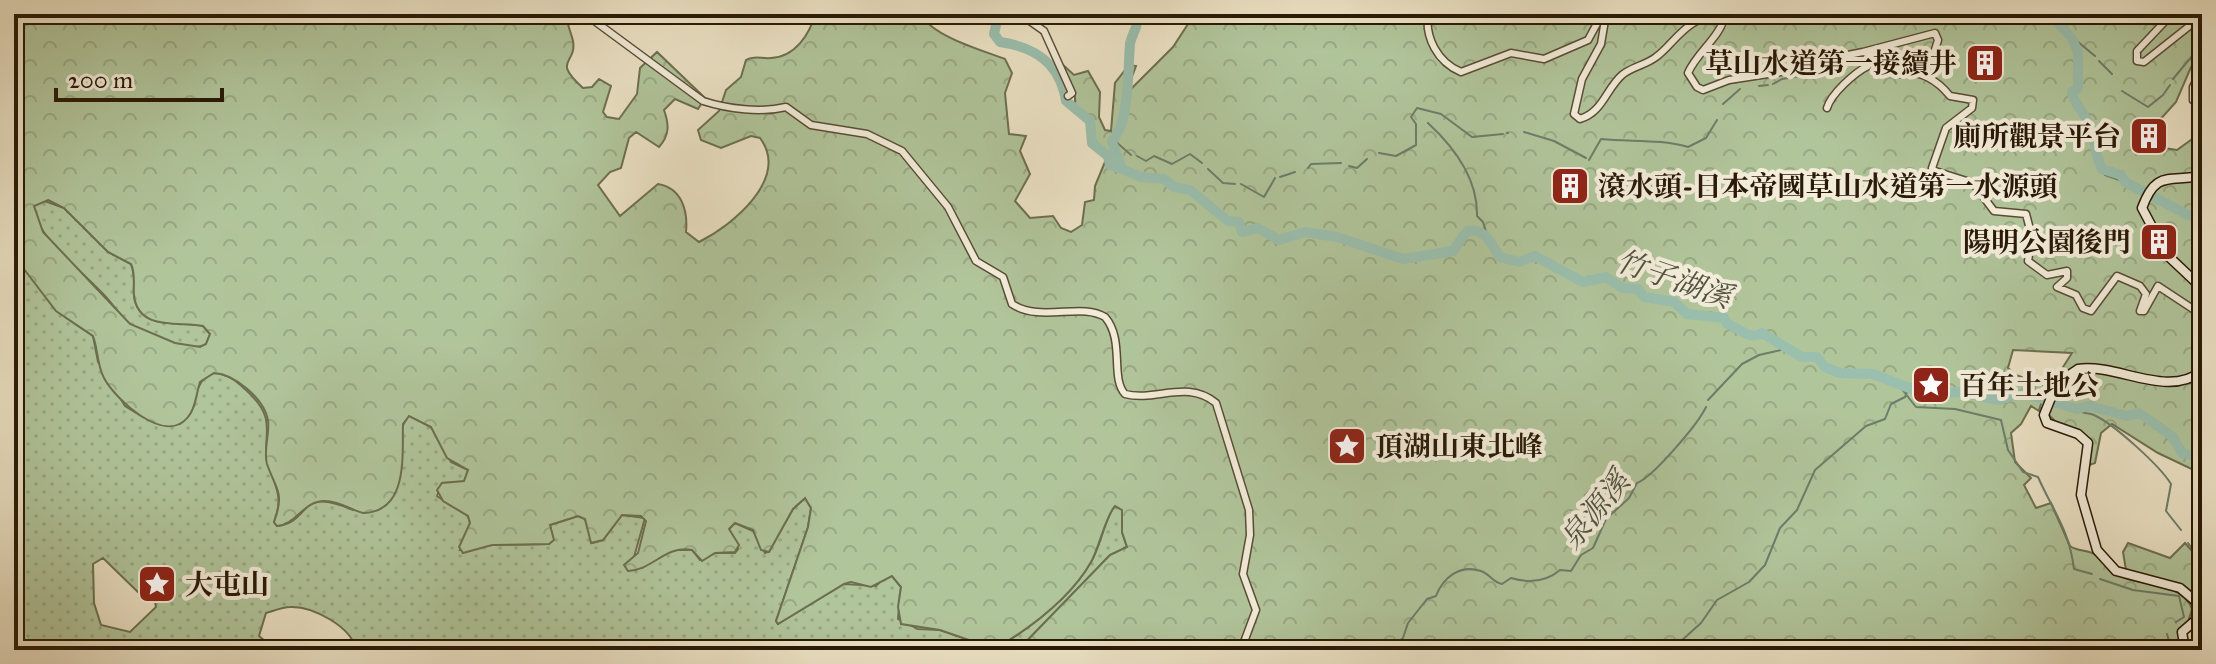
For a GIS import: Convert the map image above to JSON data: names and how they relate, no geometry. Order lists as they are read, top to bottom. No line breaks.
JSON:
{"water":["竹子湖溪","泉源溪"],"places":{"building":["草山水道第一接續井","廁所觀景平台","滾水頭-日本帝國草山水道第一水源頭","陽明公園後門"],"place":["百年土地公","頂湖山東北峰","大屯山"]},"scale_bar":"200 m"}
